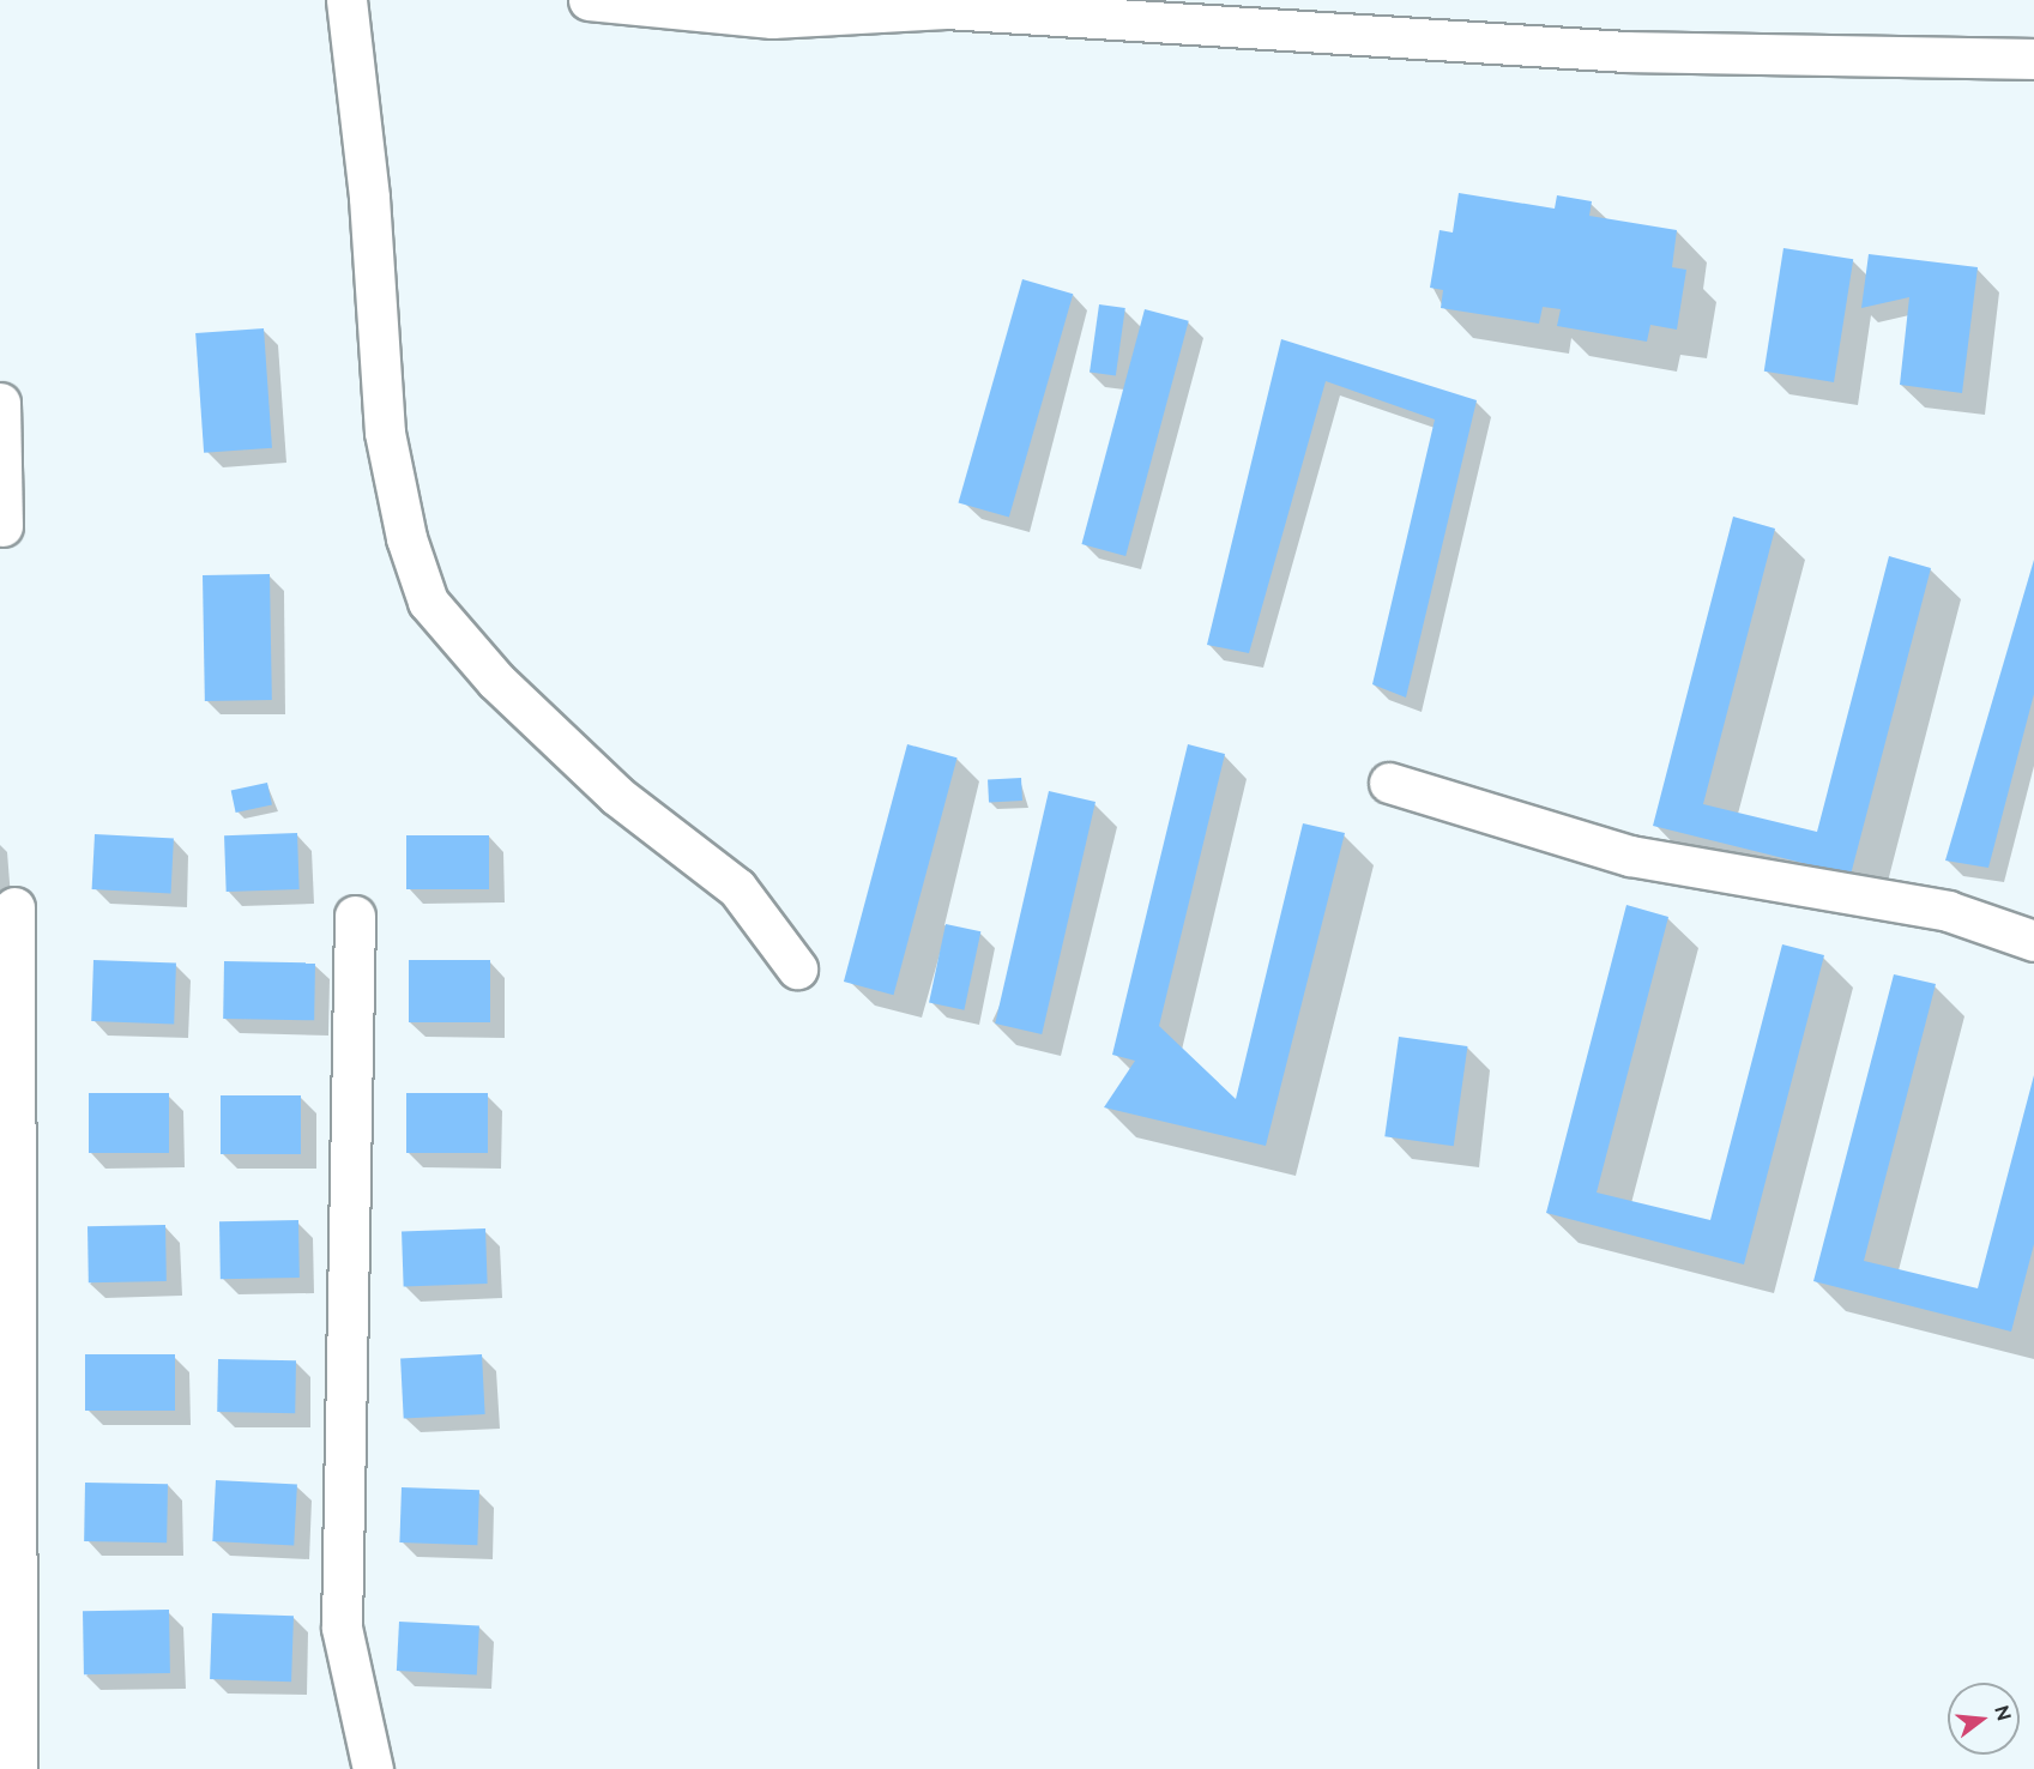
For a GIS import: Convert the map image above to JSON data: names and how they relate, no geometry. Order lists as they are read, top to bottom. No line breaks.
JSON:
{"north":"right"}
